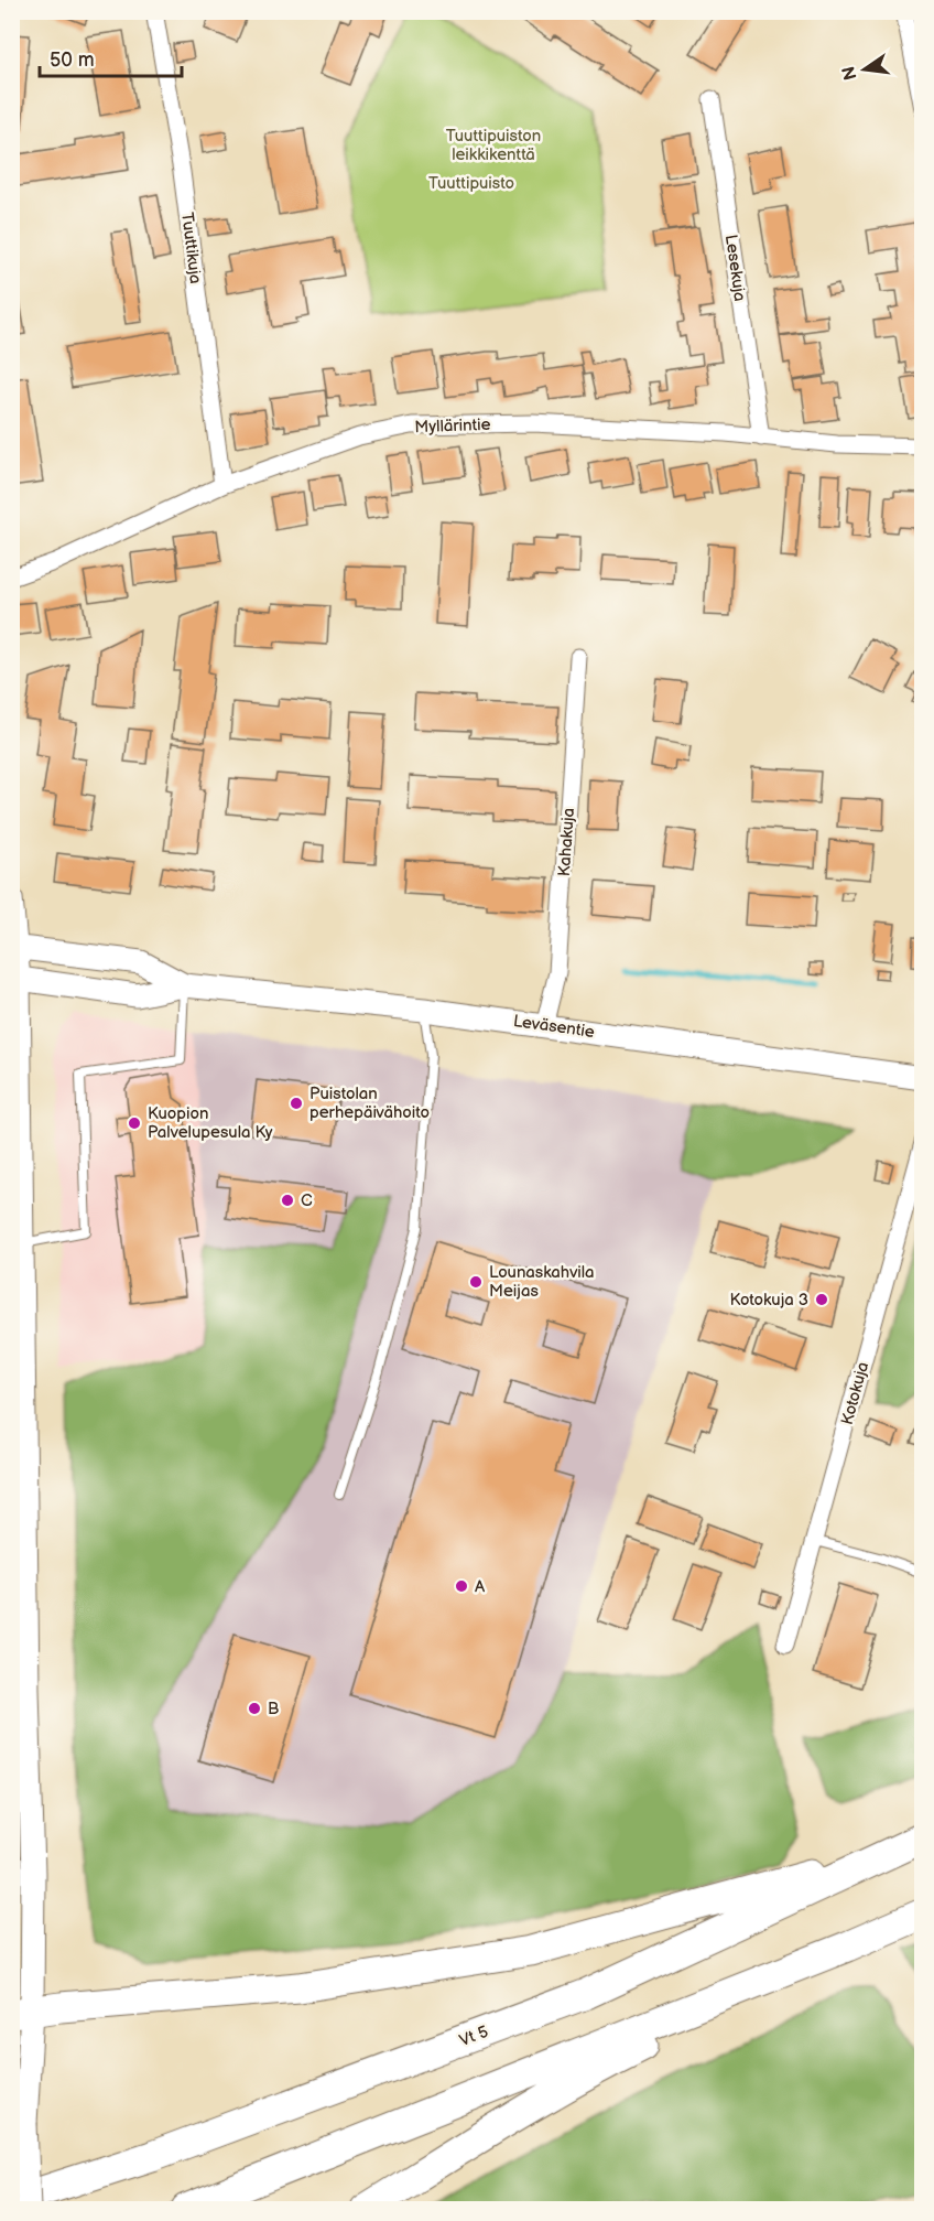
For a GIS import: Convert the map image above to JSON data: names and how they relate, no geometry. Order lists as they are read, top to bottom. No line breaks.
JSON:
{"streets":{"highway":["Vt 5"],"main road":["Leväsentie"],"street":["Tuuttikuja","Lesekuja","Myllärintie","Kahakuja","Kotokuja"]},"crossings":[["Tuuttikuja","Myllärintie"],["Lesekuja","Myllärintie"],["Kahakuja","Leväsentie"]],"parks":["Tuuttipuiston leikkikenttä","Tuuttipuisto"],"places":["Puistolan perhepäivähoito","Kuopion Palvelupesula Ky","C","Lounaskahvila Meijas","Kotokuja 3","A","B"],"scale_bar":"50 m","north":"left"}
